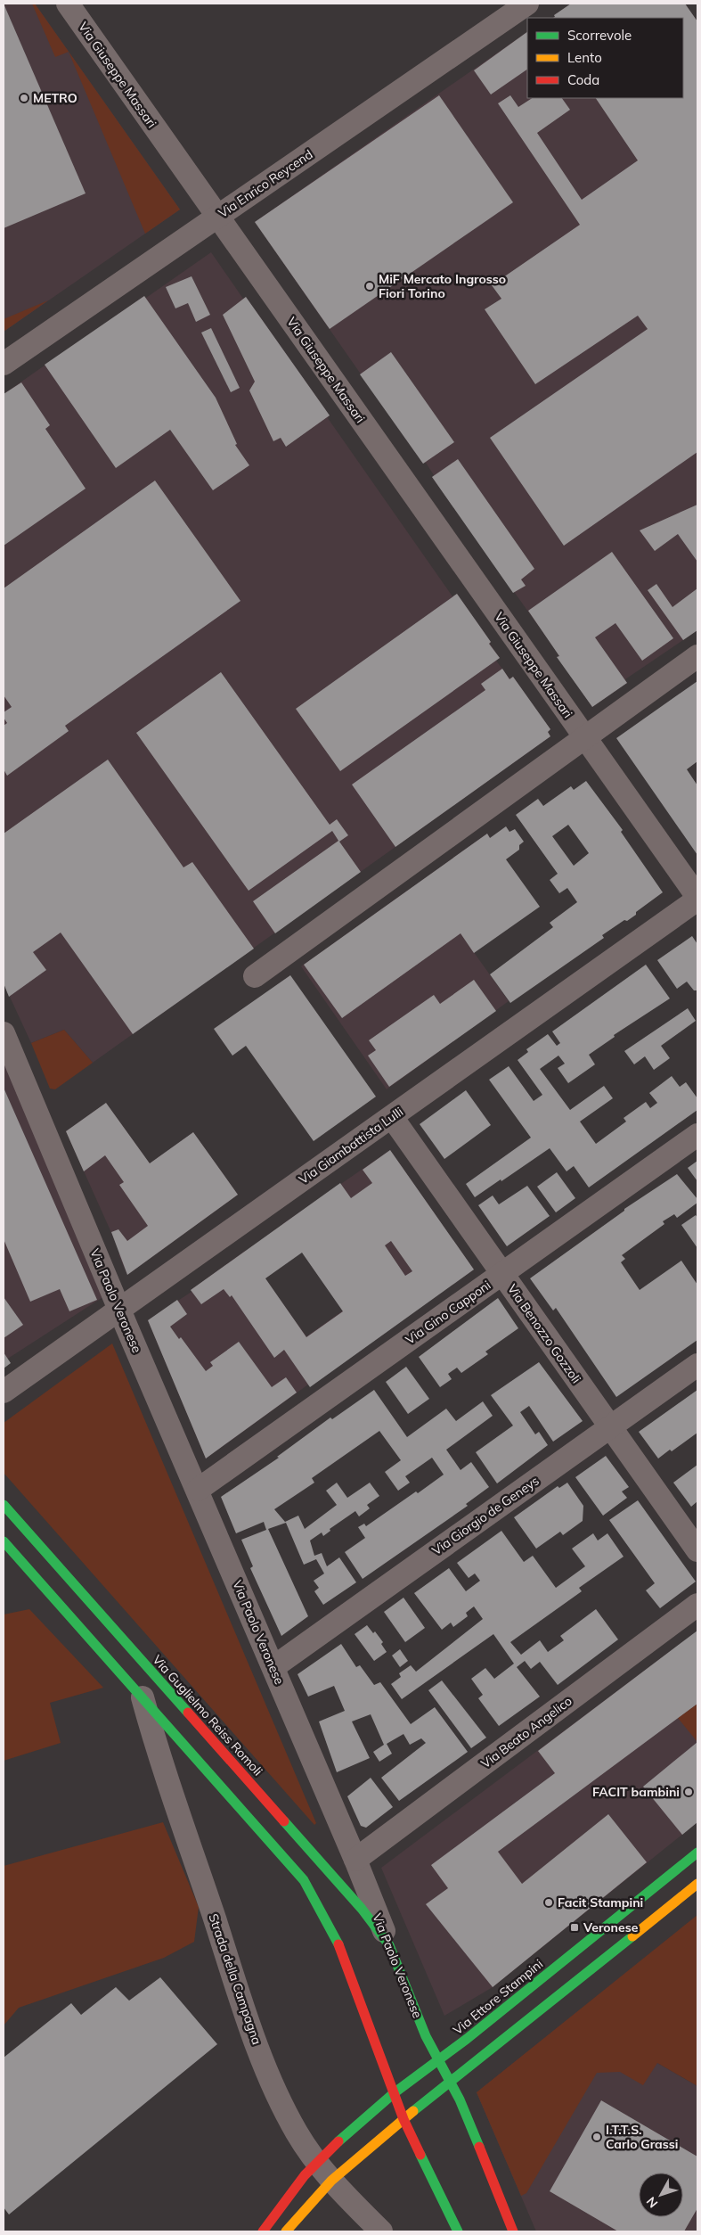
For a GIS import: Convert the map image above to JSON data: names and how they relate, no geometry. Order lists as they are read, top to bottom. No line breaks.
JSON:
{"streets":{"main road":["Via Paolo Veronese","Via Guglielmo Reiss Romoli","Via Ettore Stampini"],"street":["Via Giuseppe Massari","Via Enrico Reycend","Via Giambattista Lulli","Via Gino Capponi","Via Benozzo Gozzoli","Via Giorgio de Geneys","Via Beato Angelico","Strada della Campagna"]},"crossings":[["Via Giuseppe Massari","Via Enrico Reycend"],["Via Giuseppe Massari","Via Giambattista Lulli"],["Via Giambattista Lulli","Via Paolo Veronese"],["Via Giambattista Lulli","Via Benozzo Gozzoli"],["Via Paolo Veronese","Via Gino Capponi"],["Via Paolo Veronese","Via Giorgio de Geneys"],["Via Paolo Veronese","Via Guglielmo Reiss Romoli"],["Via Paolo Veronese","Via Beato Angelico"],["Via Paolo Veronese","Via Ettore Stampini"],["Via Gino Capponi","Via Benozzo Gozzoli"],["Via Benozzo Gozzoli","Via Giorgio de Geneys"],["Strada della Campagna","Via Ettore Stampini"]],"places":{"other":["METRO","MiF Mercato Ingrosso Fiori Torino","FACIT bambini","Facit Stampini","I.T.T.S. Carlo Grassi"],"transit":["Veronese"]},"legend":["Scorrevole","Lento","Coda"],"north":"bottom left"}
